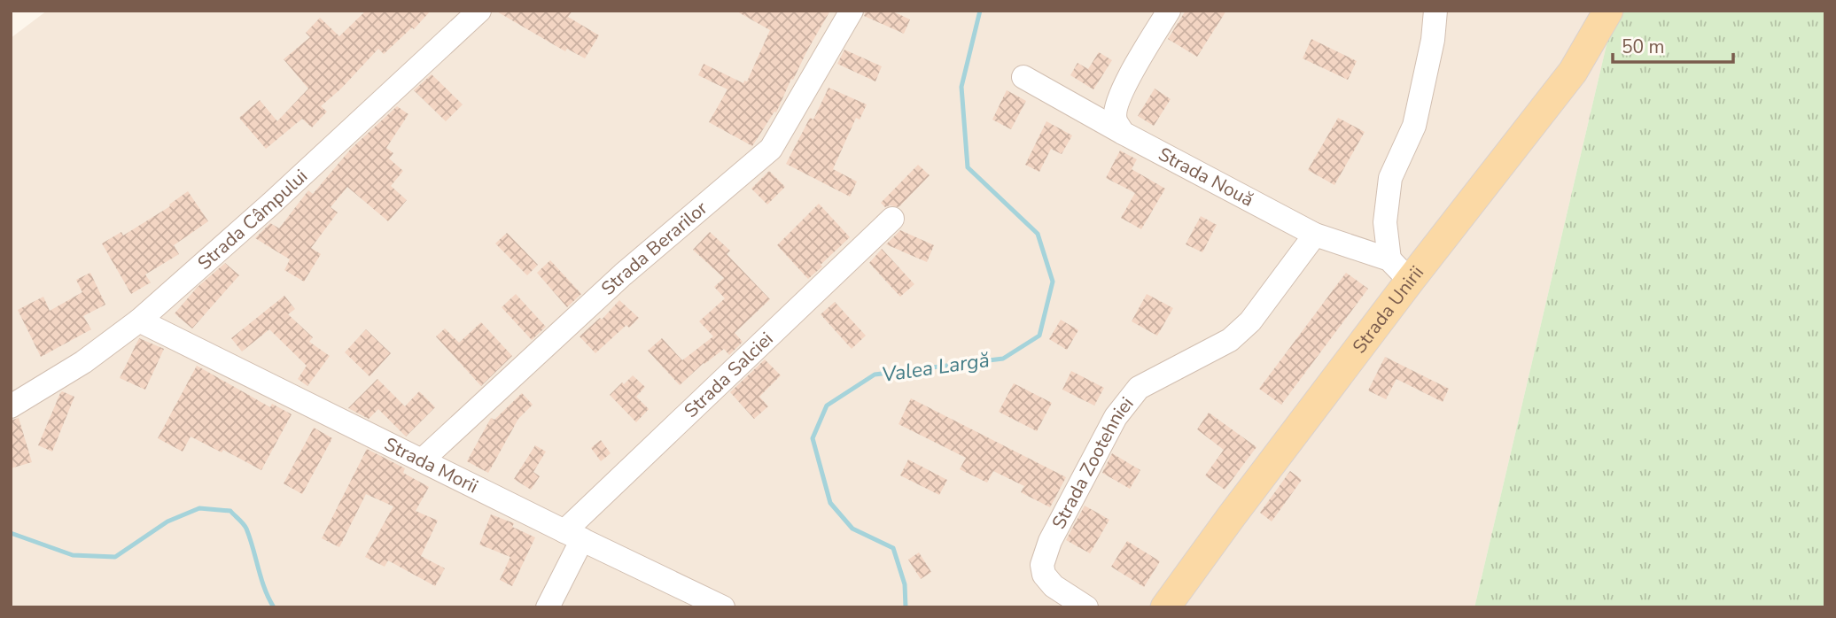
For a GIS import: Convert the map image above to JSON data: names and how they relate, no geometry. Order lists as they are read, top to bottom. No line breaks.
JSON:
{"streets":{"main road":["Strada Unirii"],"street":["Strada Nouă","Strada Câmpului","Strada Berarilor","Strada Salciei","Strada Morii","Strada Zootehniei"]},"crossings":[["Strada Nouă","Strada Unirii"],["Strada Nouă","Strada Zootehniei"],["Strada Câmpului","Strada Morii"],["Strada Berarilor","Strada Morii"],["Strada Salciei","Strada Morii"]],"water":["Valea Largă"],"scale_bar":"50 m"}
